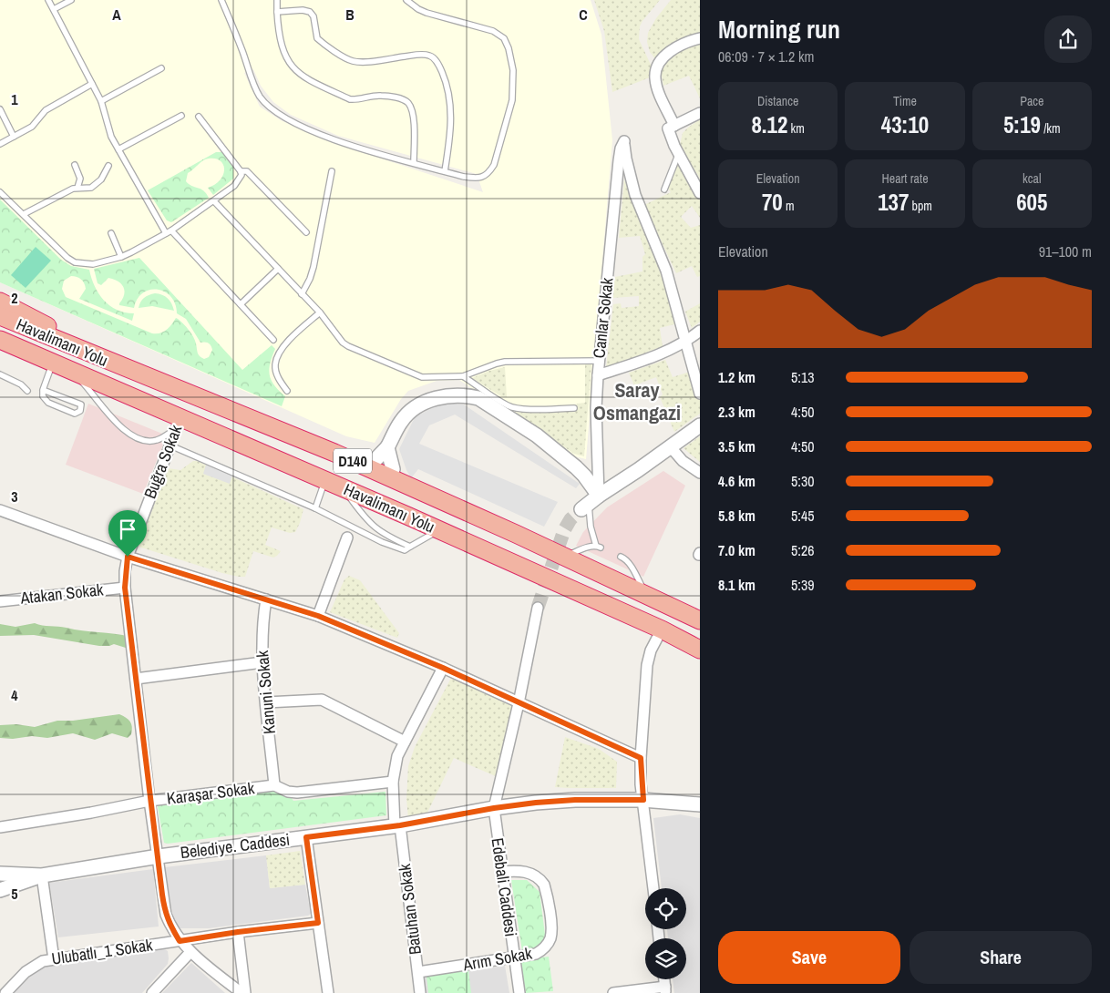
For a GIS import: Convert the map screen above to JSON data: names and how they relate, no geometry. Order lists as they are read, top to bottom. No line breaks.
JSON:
{"streets":{"highway":["Havalimanı Yolu","D140"],"street":["Canlar Sokak","Buğra Sokak","Atakan Sokak","Kanuni Sokak","Karaşar Sokak","Belediye. Caddesi","Edebali Caddesi","Batuhan Sokak","Ulubatlı_1 Sokak","Arım Sokak"]},"crossings":[["Havalimanı Yolu","Buğra Sokak"],["Buğra Sokak","Atakan Sokak"],["Buğra Sokak","Karaşar Sokak"],["Buğra Sokak","Belediye. Caddesi"],["Buğra Sokak","Ulubatlı_1 Sokak"],["Kanuni Sokak","Karaşar Sokak"],["Karaşar Sokak","Batuhan Sokak"],["Belediye. Caddesi","Edebali Caddesi"],["Belediye. Caddesi","Batuhan Sokak"],["Edebali Caddesi","Arım Sokak"],["Batuhan Sokak","Arım Sokak"]],"districts":["Saray Osmangazi"],"page":{"heading":["Morning run","06:09 · 7 × 1.2 km"],"stats":[["Distance","8.12 km"],["Time","43:10"],["Pace","5:19 /km"],["Elevation","70 m"],["Heart rate","137 bpm"],["kcal","605"]],"chart":["Elevation","91–100 m"],"list":[{"name":"1.2 km","note":"5:13"},{"name":"2.3 km","note":"4:50"},{"name":"3.5 km","note":"4:50"},{"name":"4.6 km","note":"5:30"},{"name":"5.8 km","note":"5:45"},{"name":"7.0 km","note":"5:26"},{"name":"8.1 km","note":"5:39"}],"buttons":["Save","Share"]},"grid":{"columns":["A","B","C"],"rows":["1","2","3","4","5"]}}
